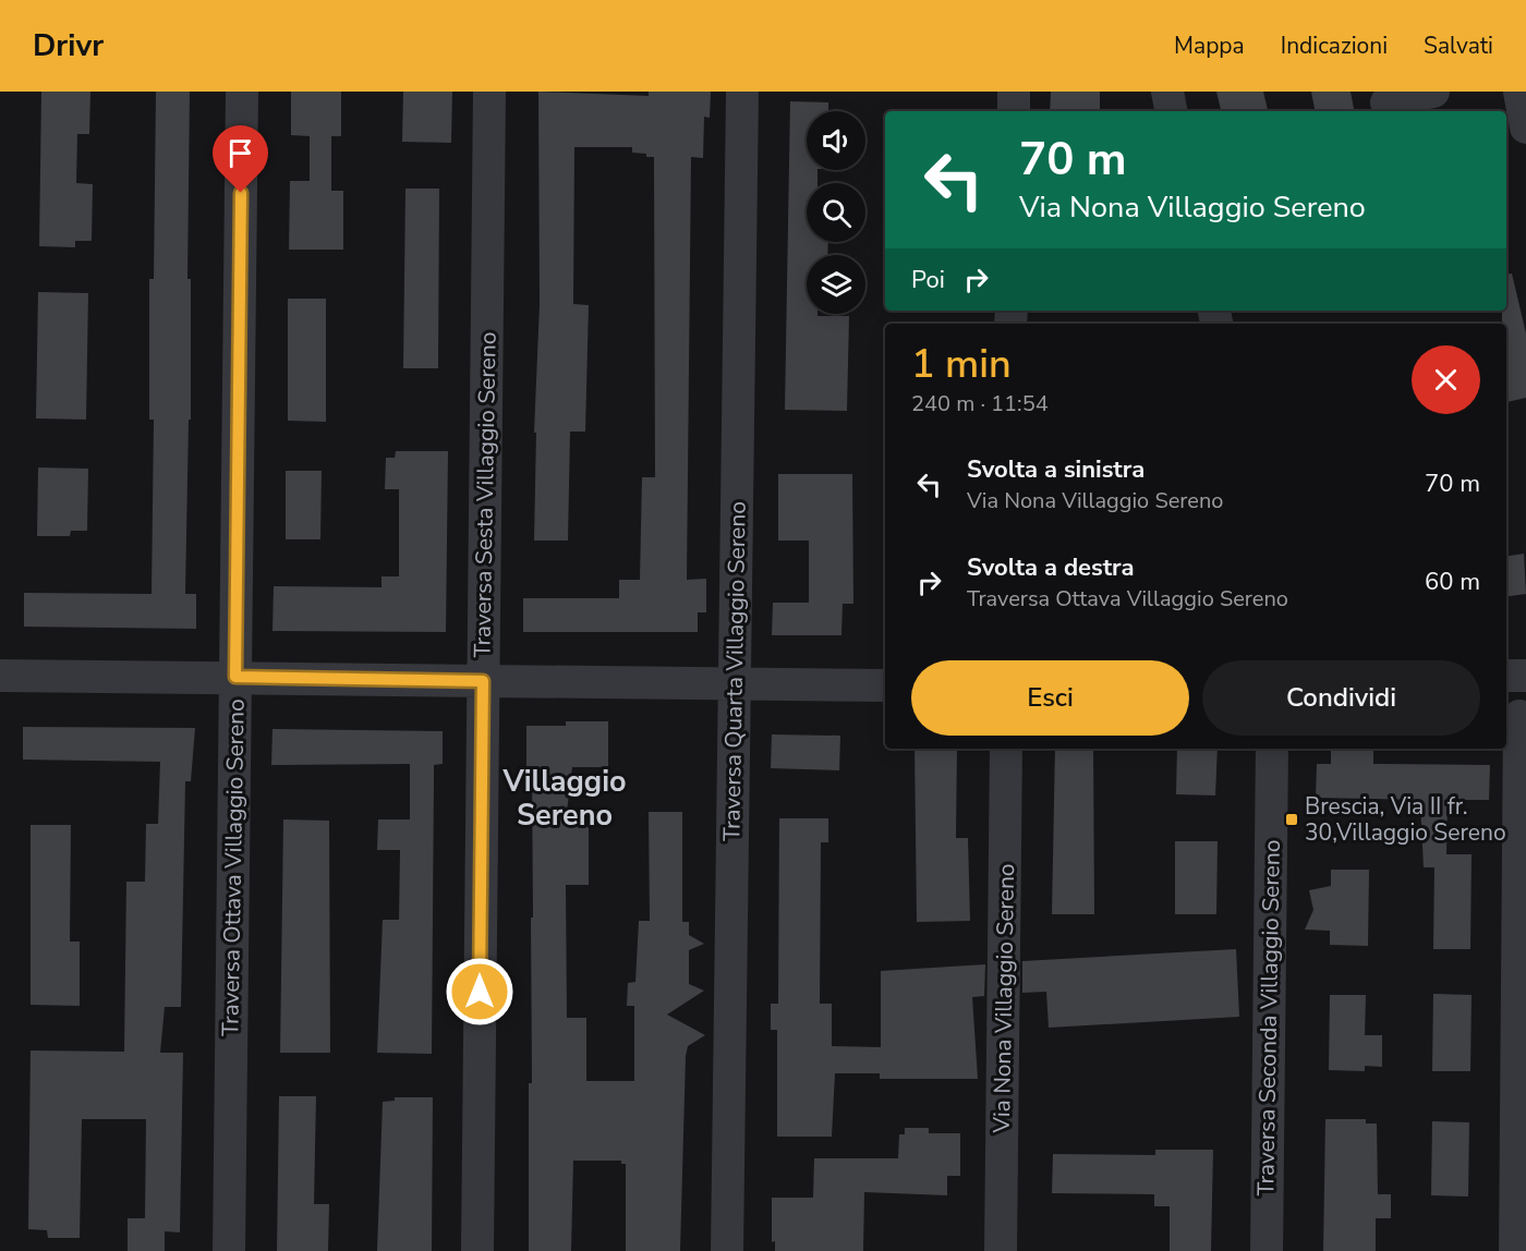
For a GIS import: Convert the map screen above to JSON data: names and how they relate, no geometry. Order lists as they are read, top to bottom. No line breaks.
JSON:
{"streets":{"street":["Traversa Sesta Villaggio Sereno","Traversa Quarta Villaggio Sereno","Traversa Ottava Villaggio Sereno","Via Nona Villaggio Sereno","Traversa Seconda Villaggio Sereno"]},"districts":["Villaggio Sereno"],"places":{"transit":["Brescia, Via II fr. 30,Villaggio Sereno"]},"page":{"header":"Drivr","nav":["Mappa","Indicazioni","Salvati"],"turn":["70 m","Via Nona Villaggio Sereno"],"then":"Poi","heading":["1 min","240 m · 11:54"],"list":[{"name":"Svolta a sinistra","note":"Via Nona Villaggio Sereno","value":"70 m"},{"name":"Svolta a destra","note":"Traversa Ottava Villaggio Sereno","value":"60 m"}],"buttons":["Esci","Condividi"]}}
